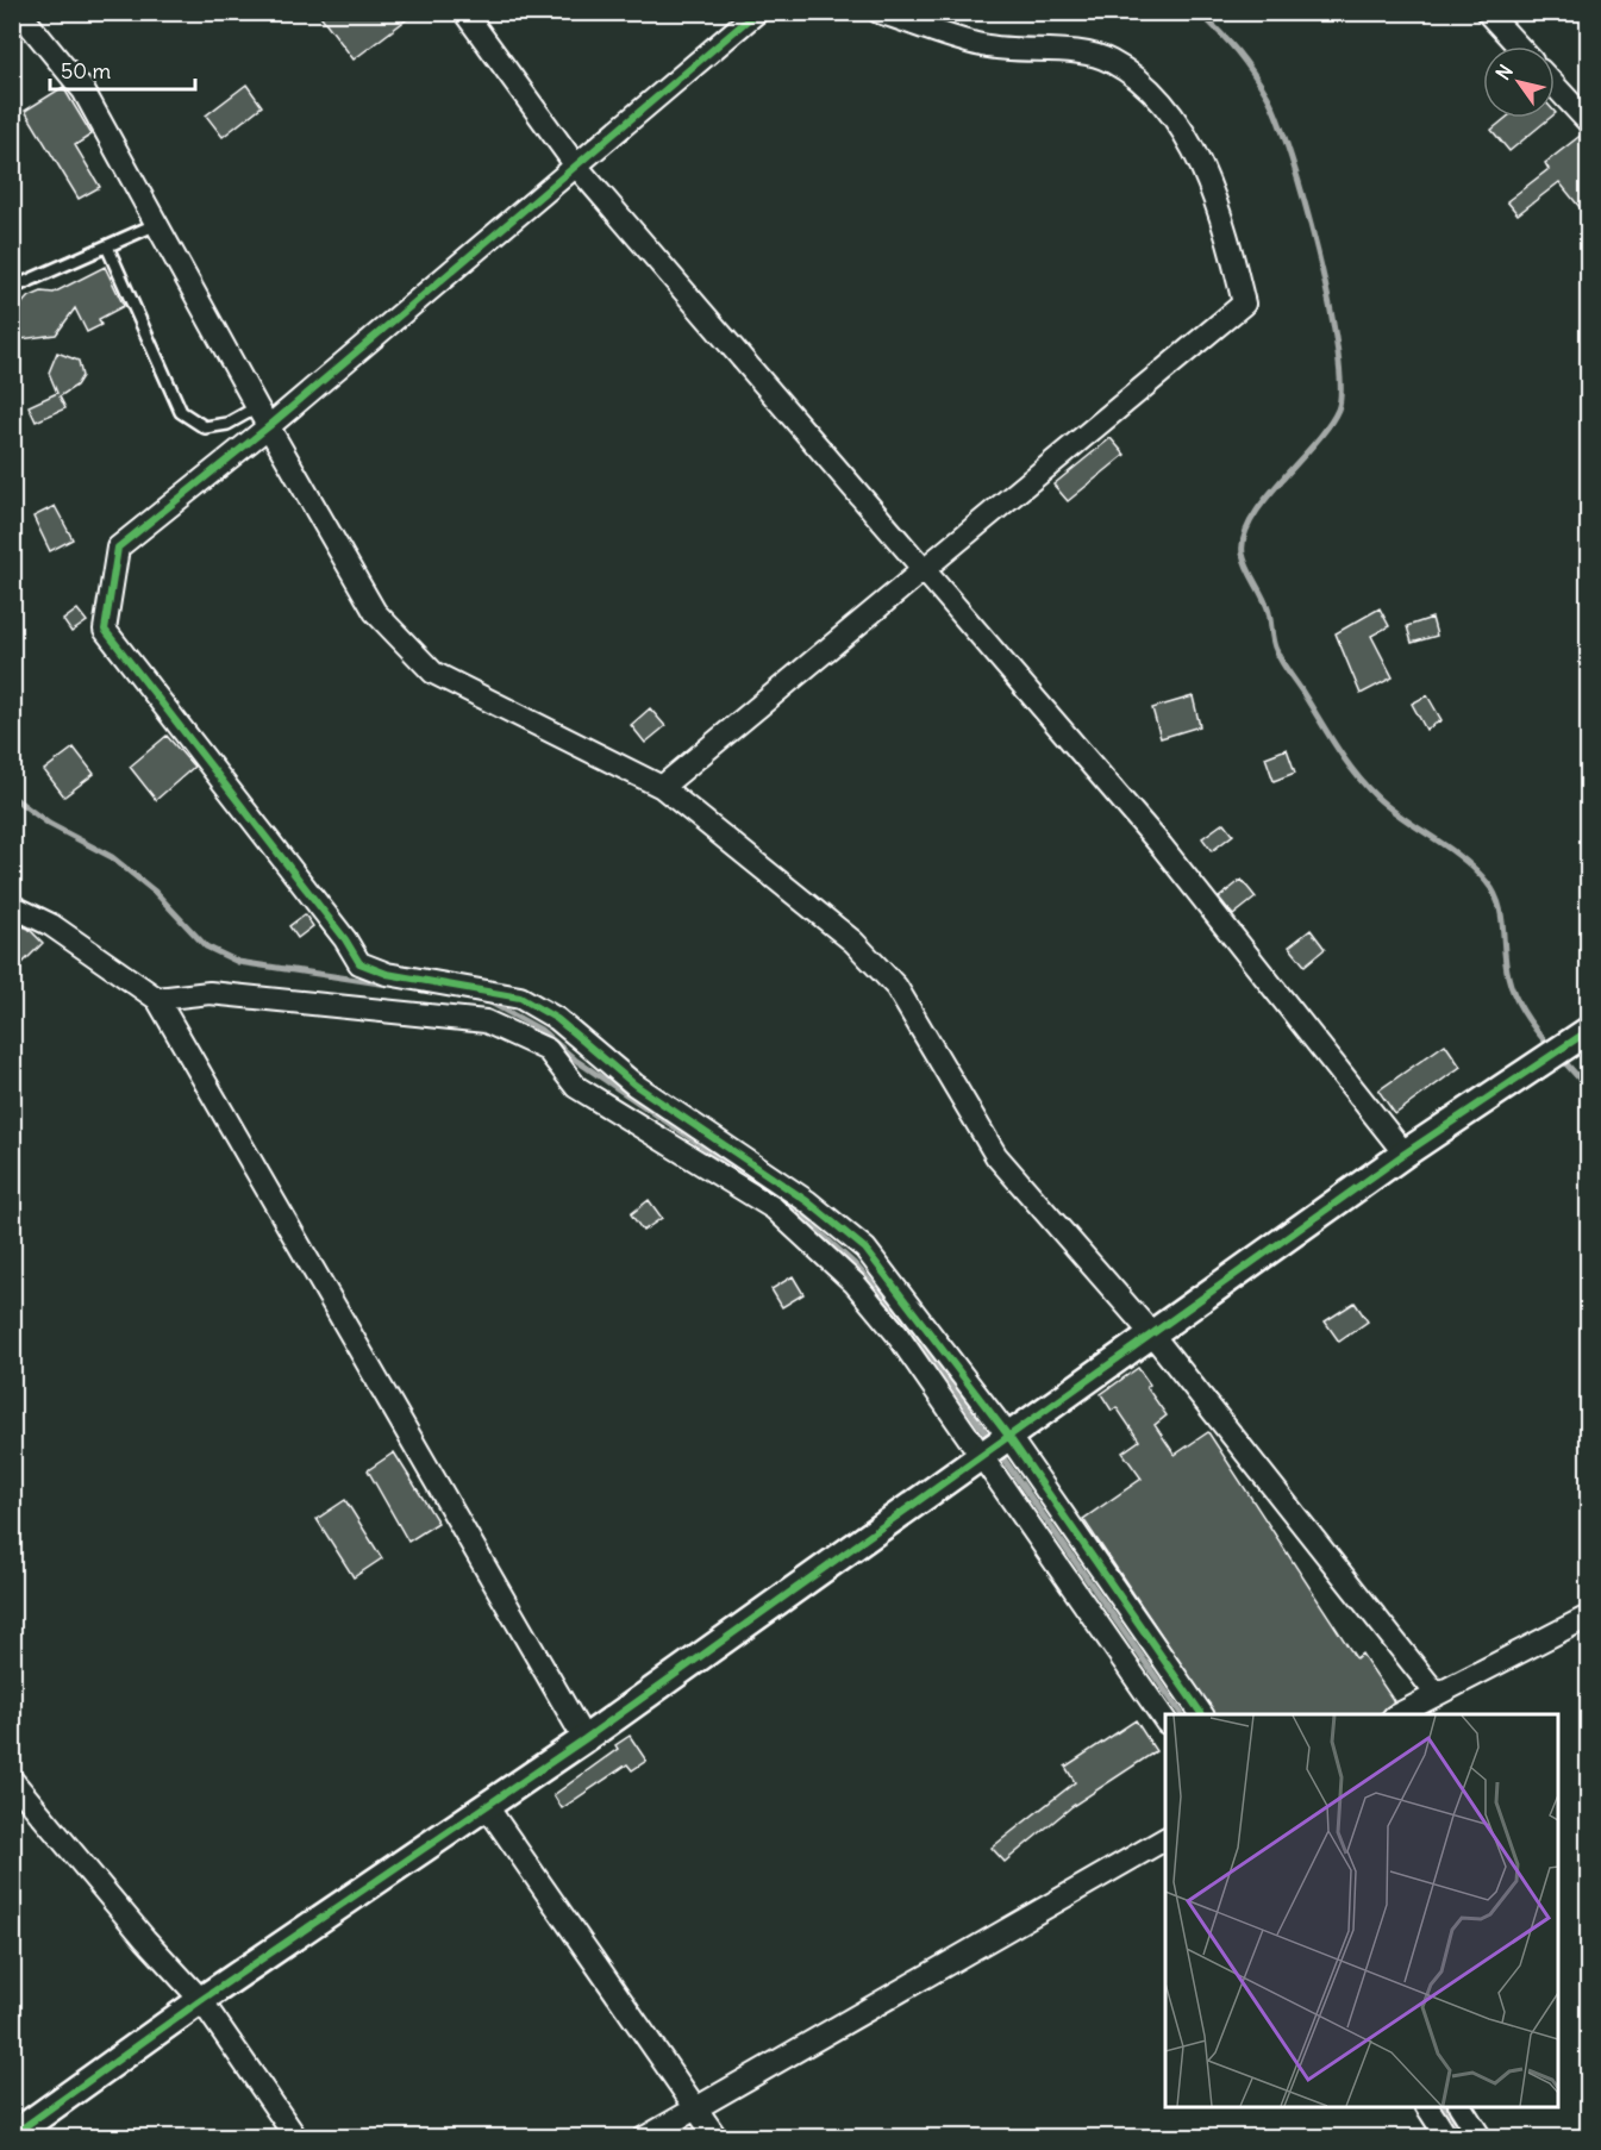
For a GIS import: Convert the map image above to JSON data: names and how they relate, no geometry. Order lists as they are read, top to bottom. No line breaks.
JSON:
{"scale_bar":"50 m","north":"top left"}
